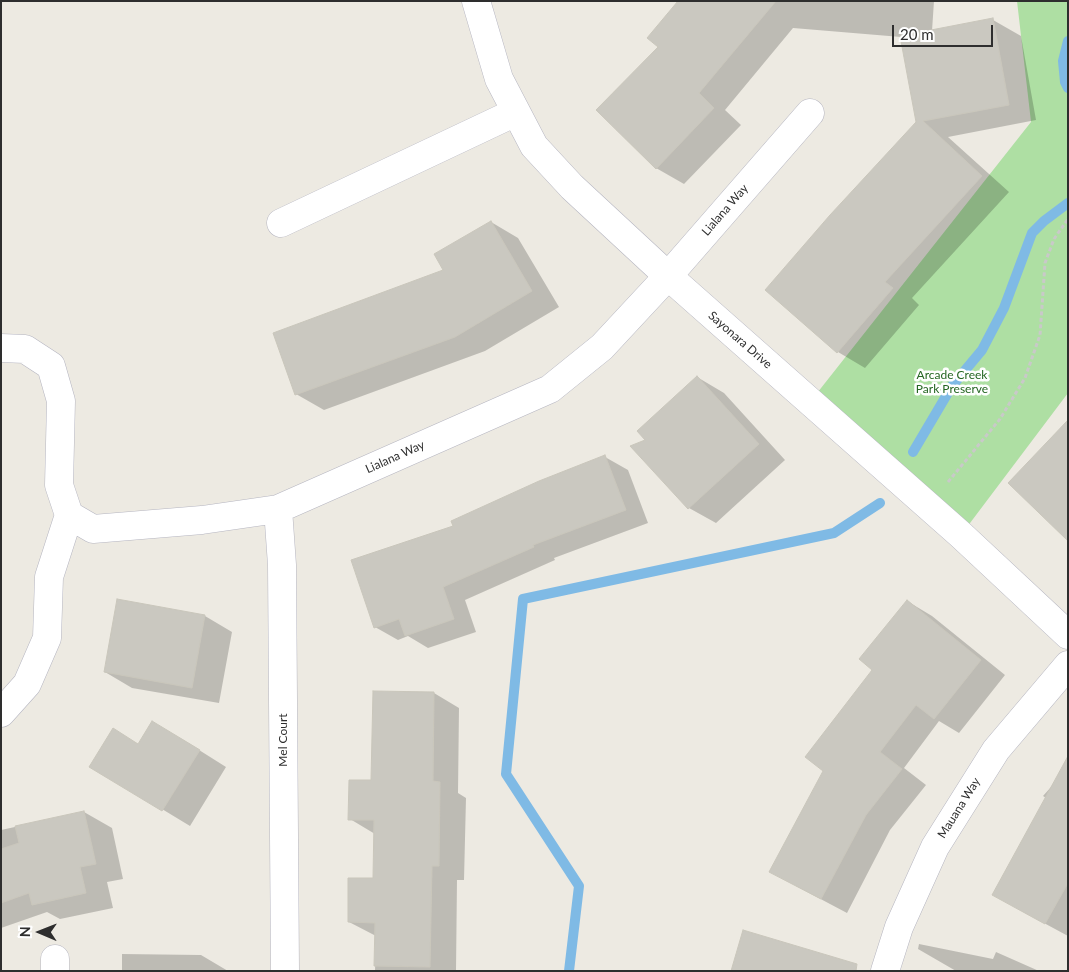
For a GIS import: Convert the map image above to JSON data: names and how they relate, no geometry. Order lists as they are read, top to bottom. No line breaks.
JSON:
{"streets":{"street":["Lialana Way","Sayonara Drive","Mel Court","Mauana Way"]},"crossings":[["Lialana Way","Sayonara Drive"],["Lialana Way","Mel Court"]],"parks":["Arcade Creek Park Preserve"],"scale_bar":"20 m","north":"left"}
